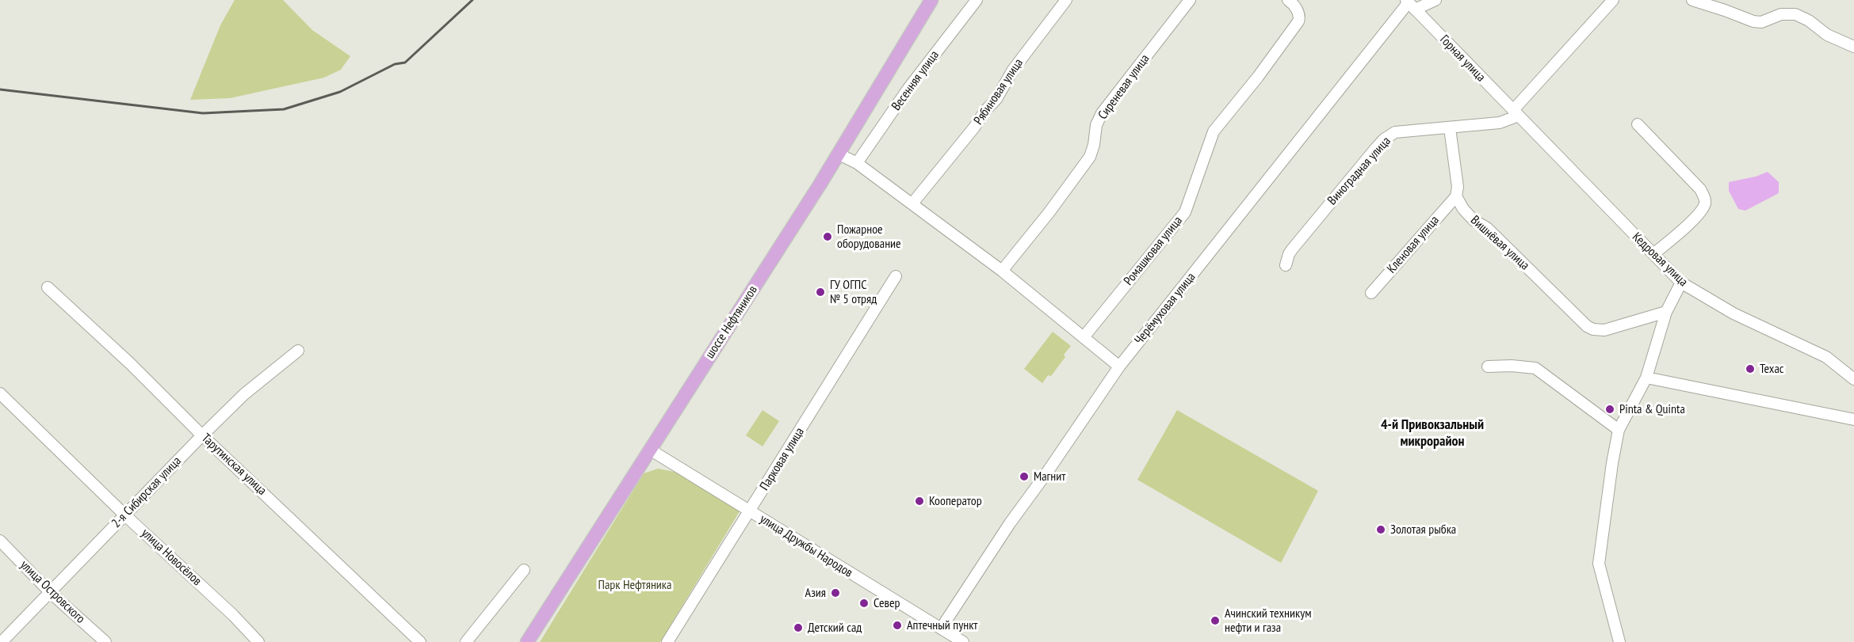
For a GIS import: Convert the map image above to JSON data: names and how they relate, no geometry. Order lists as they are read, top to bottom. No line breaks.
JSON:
{"streets":{"main road":["шоссе Нефтяников"],"street":["Горная улица","Весенняя улица","Сиреневая улица","Рябиновая улица","Виноградная улица","Вишнёвая улица","Кленовая улица","Ромашковая улица","Кедровая улица","Черёмуховая улица","Парковая улица","Тарутинская улица","2-я Сибирская улица","улица Дружбы Народов","улица Новосёлов","улица Островского"]},"crossings":[["Горная улица","Виноградная улица"],["Горная улица","Кедровая улица"],["Горная улица","Черёмуховая улица"],["Виноградная улица","Кедровая улица"],["Вишнёвая улица","Кленовая улица"],["Черёмуховая улица","улица Дружбы Народов"],["шоссе Нефтяников","улица Дружбы Народов"],["Парковая улица","улица Дружбы Народов"],["Тарутинская улица","2-я Сибирская улица"],["2-я Сибирская улица","улица Новосёлов"],["2-я Сибирская улица","улица Островского"]],"districts":["4-й Привокзальный микрорайон"],"parks":["Парк Нефтяника"],"places":["Пожарное оборудование","ГУ ОГПС № 5 отряд","Техас","Pinta & Quinta","Магнит","Кооператор","Золотая рыбка","Азия","Север","Ачинский техникум нефти и газа","Аптечный пункт","Детский сад"]}
